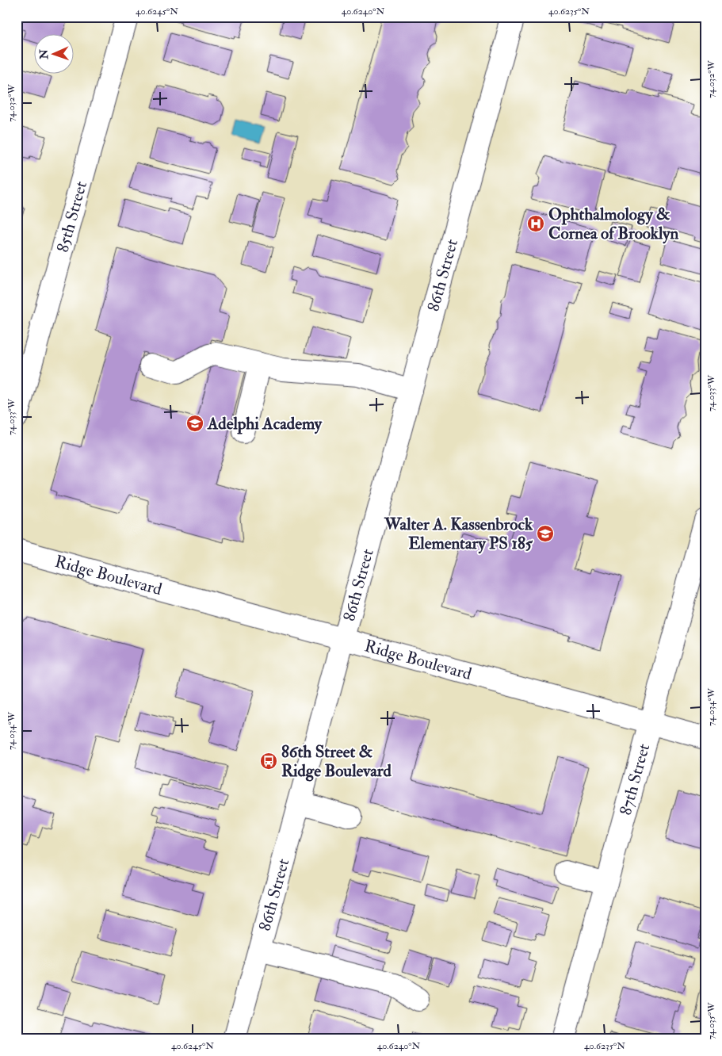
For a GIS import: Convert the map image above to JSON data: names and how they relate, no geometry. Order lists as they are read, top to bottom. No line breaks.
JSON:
{"streets":{"street":["85th Street","86th Street","Ridge Boulevard","87th Street"]},"crossings":[["86th Street","Ridge Boulevard"],["Ridge Boulevard","87th Street"]],"places":{"hospital":["Ophthalmology & Cornea of Brooklyn"],"school or university":["Adelphi Academy","Walter A. Kassenbrock Elementary PS 185"],"bus stop":["86th Street & Ridge Boulevard"]},"north":"left","coordinates":["40.6245°N","40.6240°N","40.6235°N","74.032°W","74.033°W","74.034°W","74.035°W"]}
